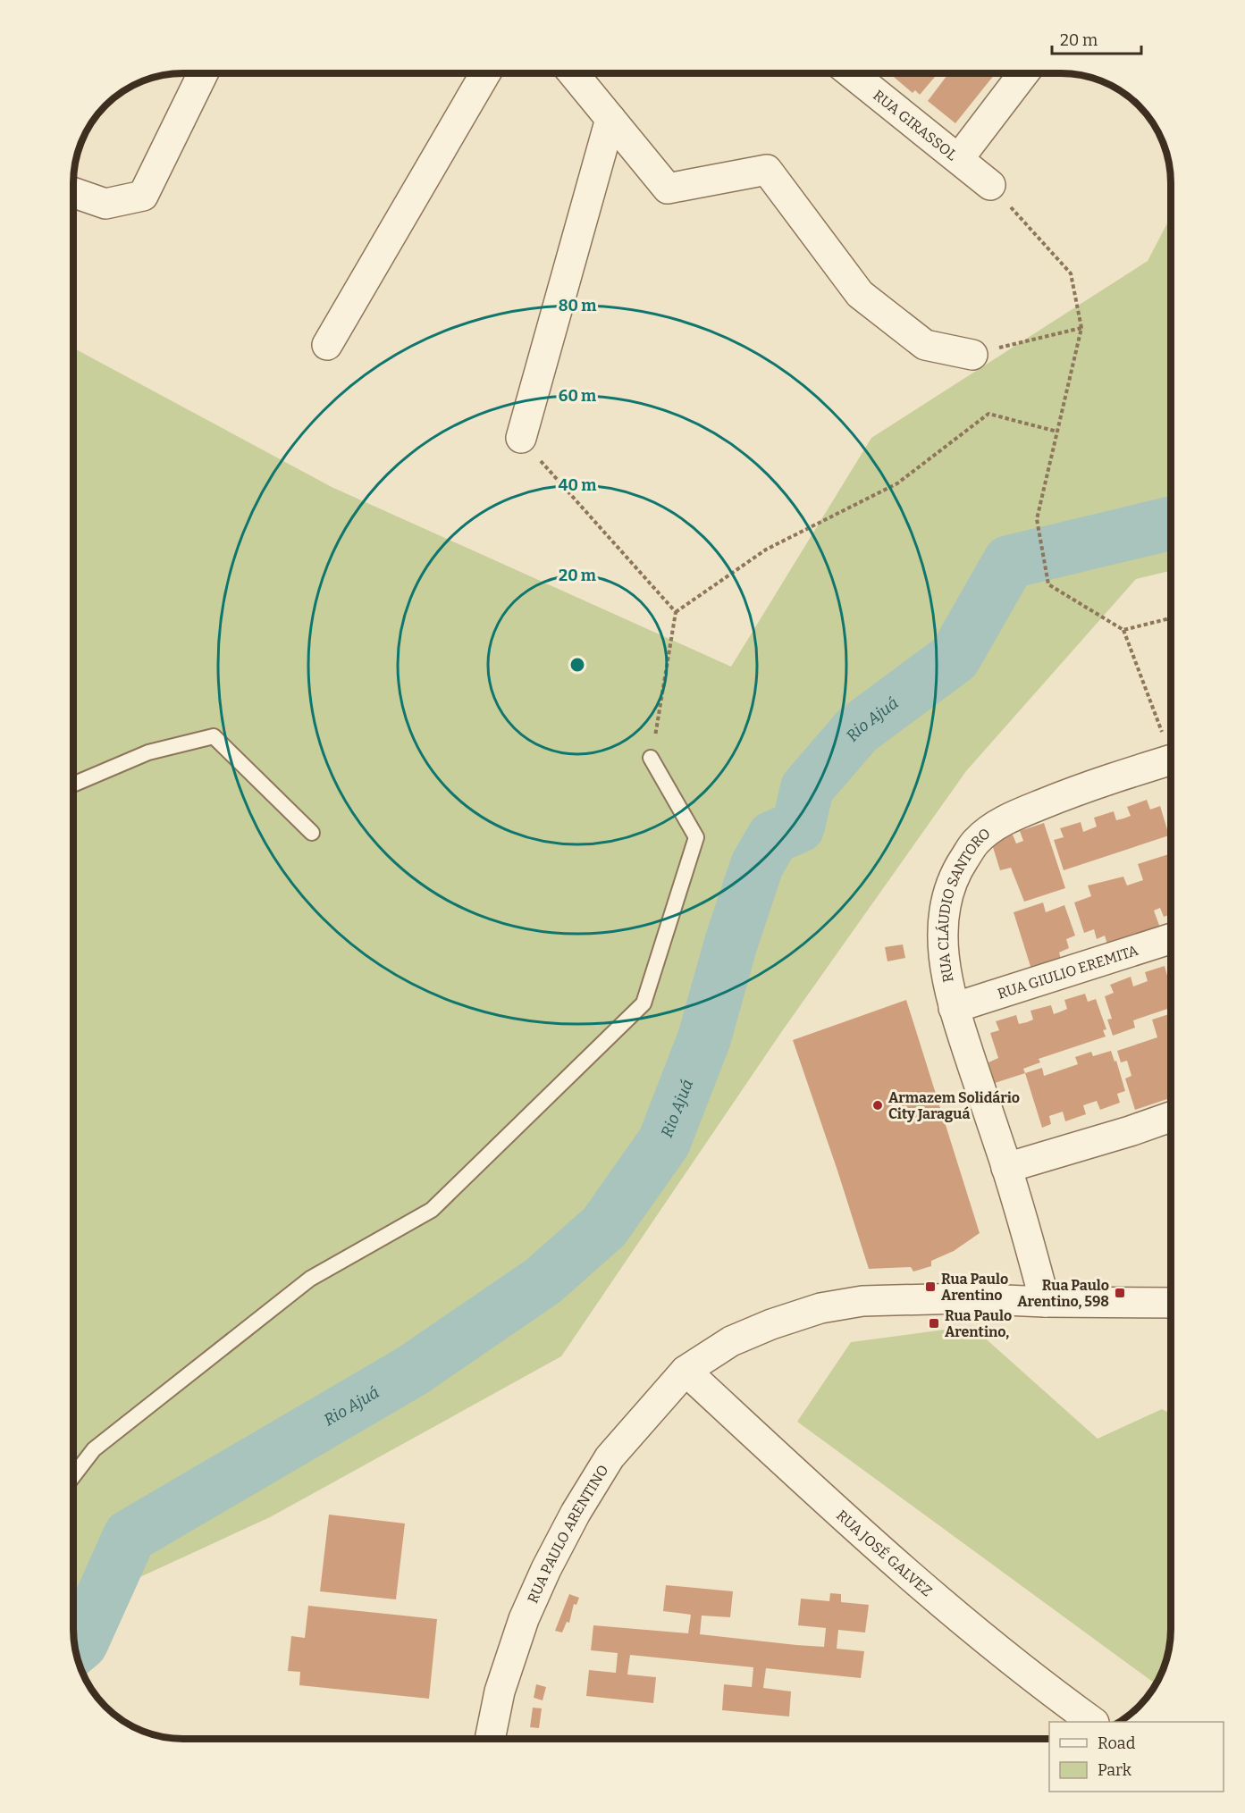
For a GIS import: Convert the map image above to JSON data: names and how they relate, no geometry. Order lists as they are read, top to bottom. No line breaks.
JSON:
{"streets":{"street":["RUA GIRASSOL","RUA CLÁUDIO SANTORO","RUA GIULIO EREMITA","RUA PAULO ARENTINO","RUA JOSÉ GALVEZ"]},"crossings":[["RUA CLÁUDIO SANTORO","RUA GIULIO EREMITA"],["RUA CLÁUDIO SANTORO","RUA PAULO ARENTINO"],["RUA PAULO ARENTINO","RUA JOSÉ GALVEZ"]],"water":["Rio Ajuá"],"places":{"other":["Armazem Solidário City Jaraguá"],"transit":["Rua Paulo Arentino","Rua Paulo Arentino, 598","Rua Paulo Arentino,"]},"legend":["Road","Park"],"scale_bar":"20 m","rings":["80 m","60 m","40 m","20 m"]}
